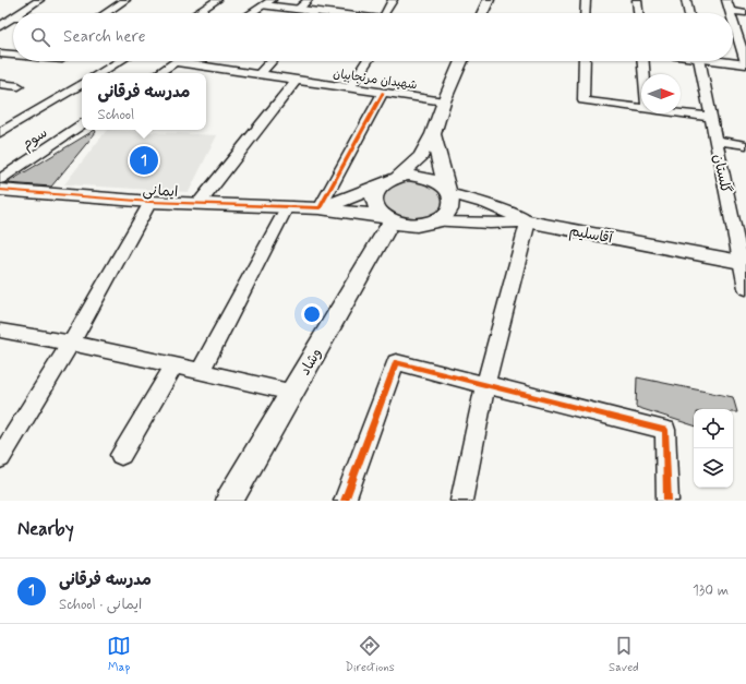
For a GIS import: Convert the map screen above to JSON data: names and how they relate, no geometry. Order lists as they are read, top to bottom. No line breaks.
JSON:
{"streets":{"street":["شهیدان مرنجابیان","سوم","گلستان","ایمانی","آقاسلیم","وشاد"]},"crossings":[["گلستان","آقاسلیم"],["ایمانی","آقاسلیم"],["ایمانی","وشاد"],["آقاسلیم","وشاد"]],"north":"right","page":{"search":"Search here","popup":["مدرسه فرقانی","School"],"pins":"1","heading":"Nearby","list":[{"mark":"1","name":"مدرسه فرقانی","note":"School · ایمانی","value":"130 m"}],"nav":["Map","Directions","Saved"]}}
